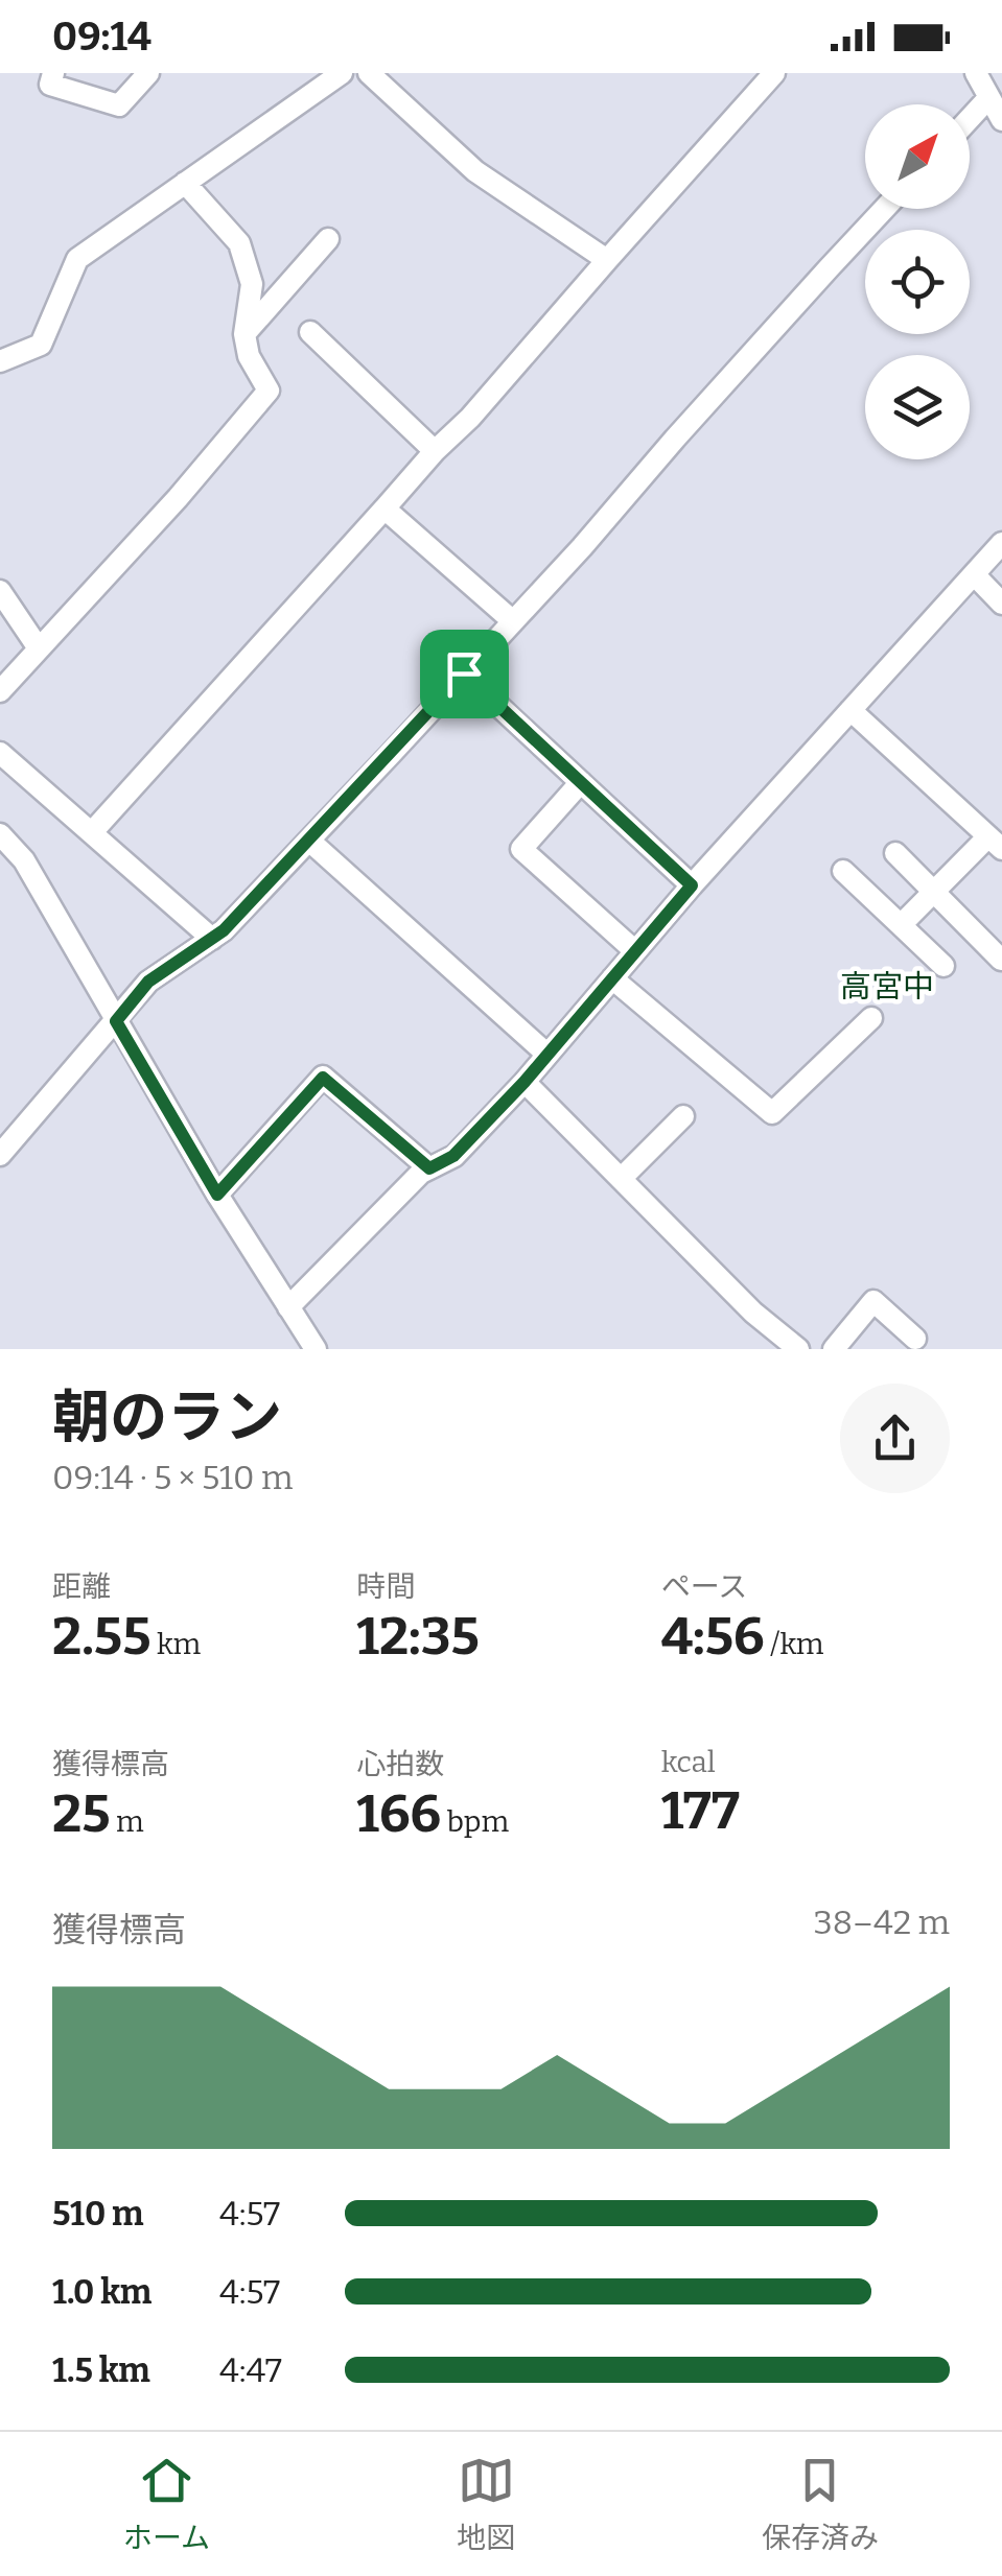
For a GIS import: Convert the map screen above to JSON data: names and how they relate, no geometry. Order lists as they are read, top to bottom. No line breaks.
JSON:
{"districts":["高宮中"],"north":"top right","page":{"status":"09:14","heading":["朝のラン","09:14 · 5 × 510 m"],"stats":[["距離","2.55 km"],["時間","12:35"],["ペース","4:56 /km"],["獲得標高","25 m"],["心拍数","166 bpm"],["kcal","177"]],"chart":["獲得標高","38–42 m"],"list":[{"name":"510 m","note":"4:57"},{"name":"1.0 km","note":"4:57"},{"name":"1.5 km","note":"4:47"}],"tabs":["ホーム","地図","保存済み"]}}
